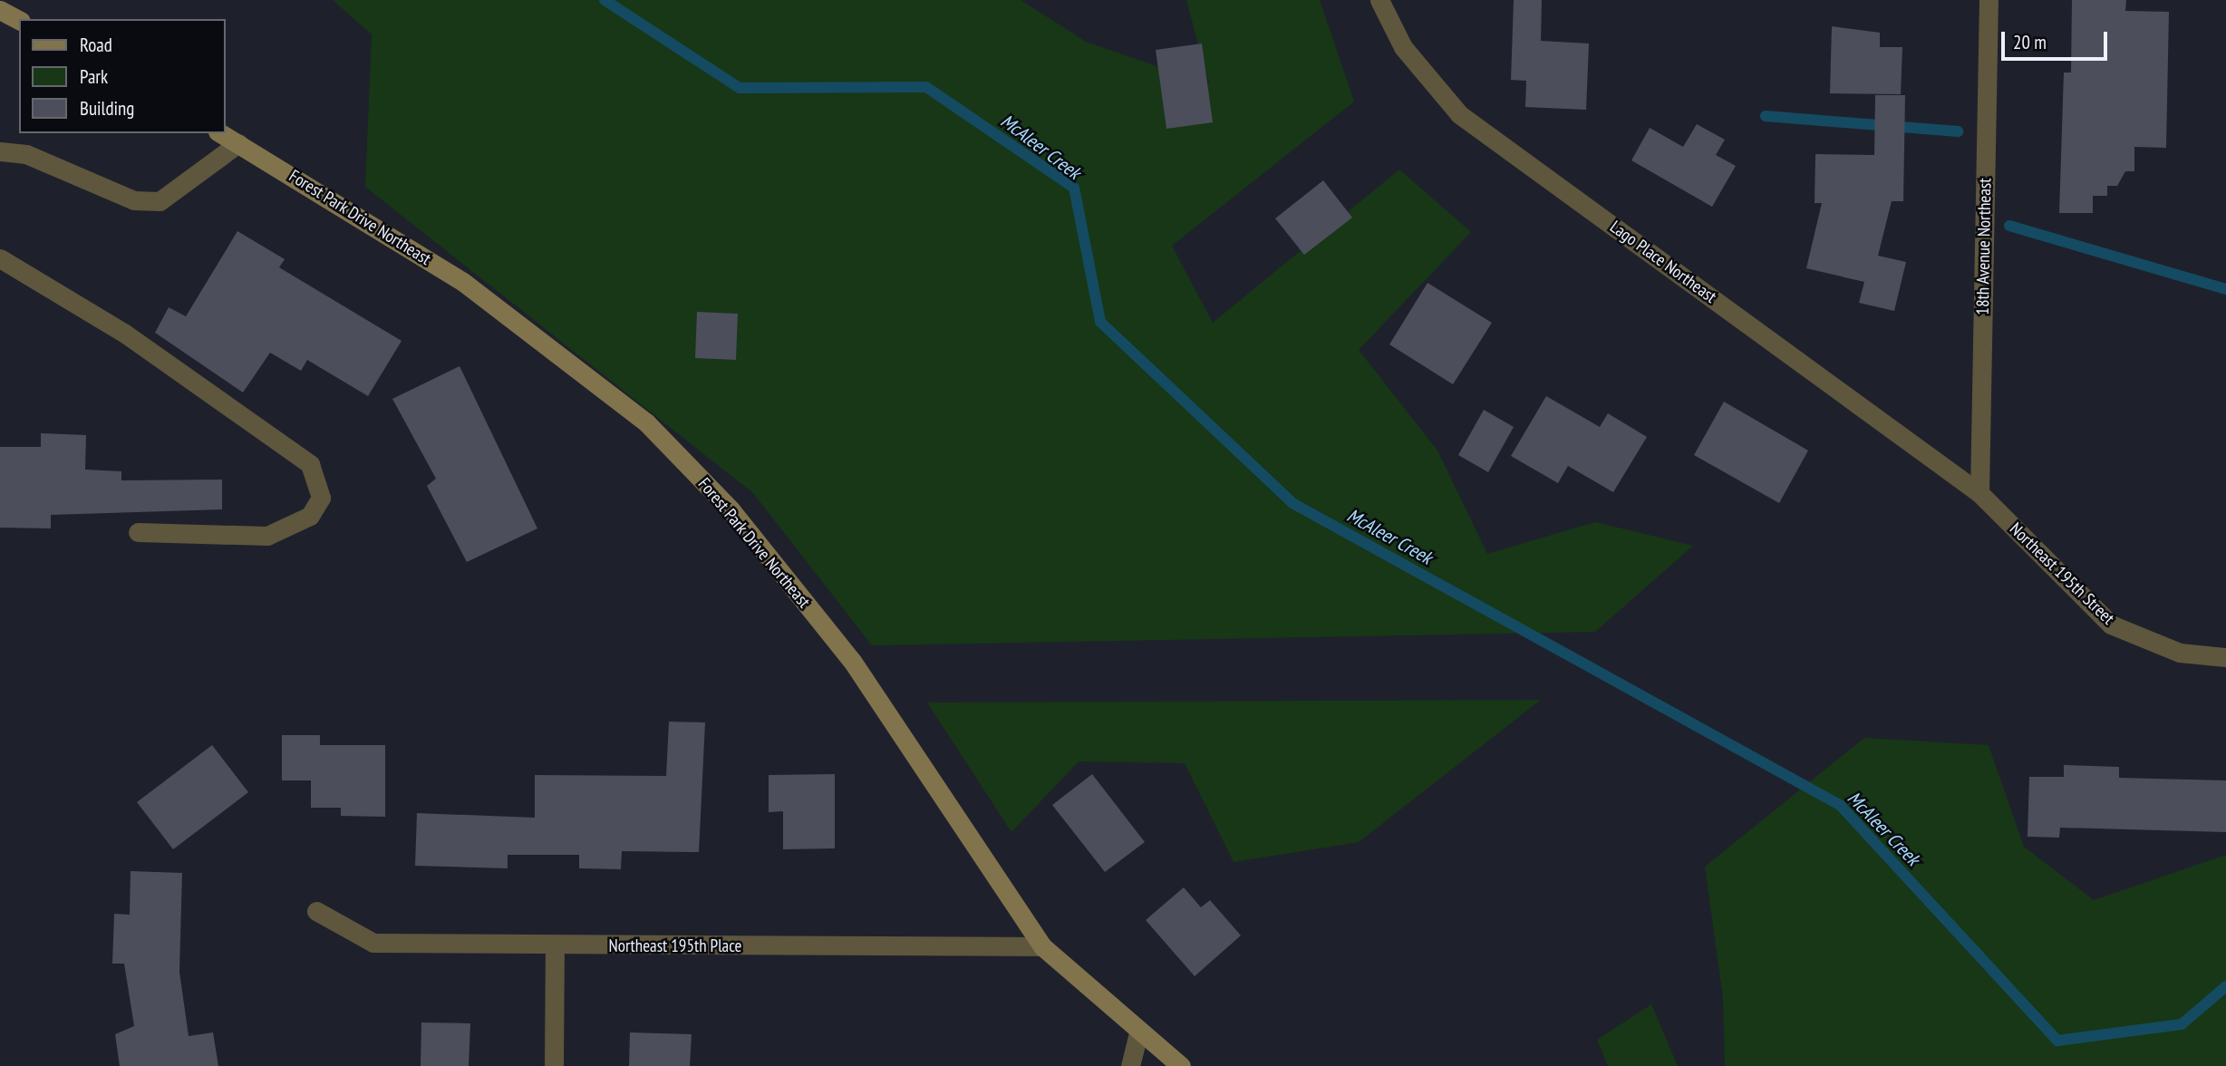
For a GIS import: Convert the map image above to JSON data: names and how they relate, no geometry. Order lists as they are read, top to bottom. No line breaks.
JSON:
{"streets":{"street":["Forest Park Drive Northeast","18th Avenue Northeast","Lago Place Northeast","Northeast 195th Street","Northeast 195th Place"]},"crossings":[["Forest Park Drive Northeast","Northeast 195th Place"],["18th Avenue Northeast","Lago Place Northeast"],["18th Avenue Northeast","Northeast 195th Street"],["Lago Place Northeast","Northeast 195th Street"]],"water":["McAleer Creek"],"legend":["Road","Park","Building"],"scale_bar":"20 m"}
